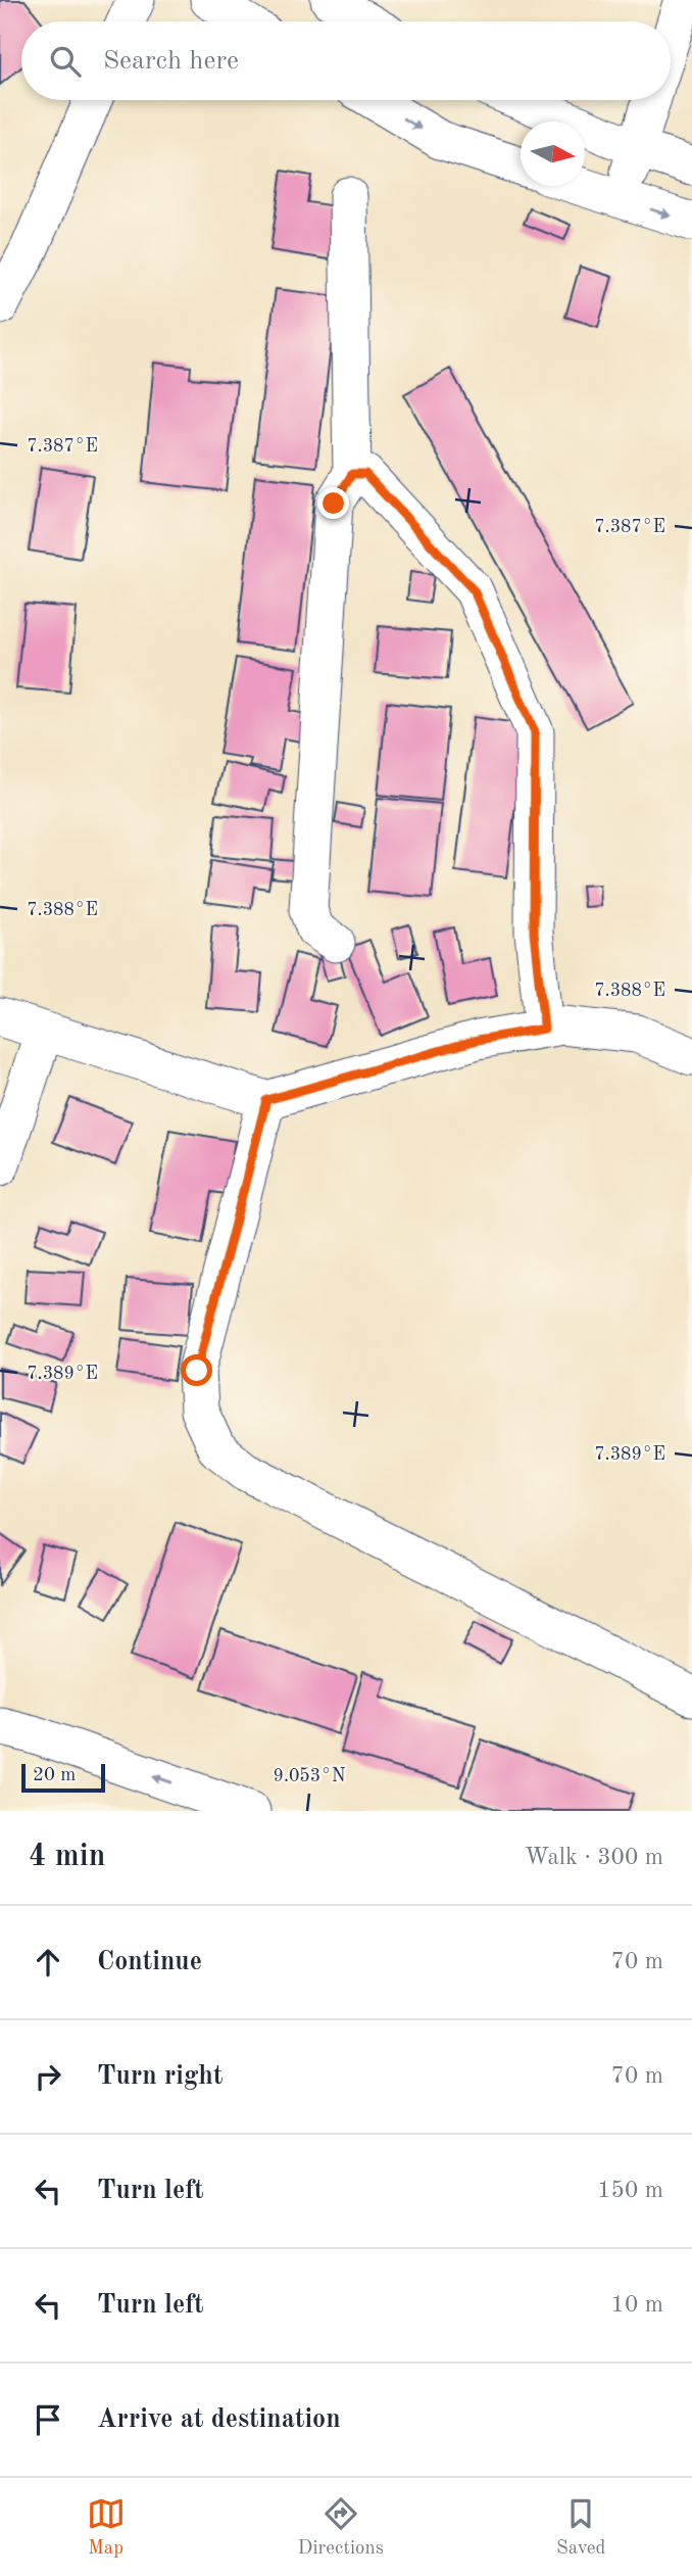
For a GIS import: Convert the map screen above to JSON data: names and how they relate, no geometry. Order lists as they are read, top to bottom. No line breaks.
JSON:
{"scale_bar":"20 m","north":"right","page":{"search":"Search here","scale":"20 m","heading":["4 min","Walk · 300 m"],"list":[["Continue","70 m"],["Turn right","70 m"],["Turn left","150 m"],["Turn left","10 m"],"Arrive at destination"],"nav":["Map","Directions","Saved"]},"coordinates":["7.387°E","7.388°E","7.389°E","9.053°N"]}
